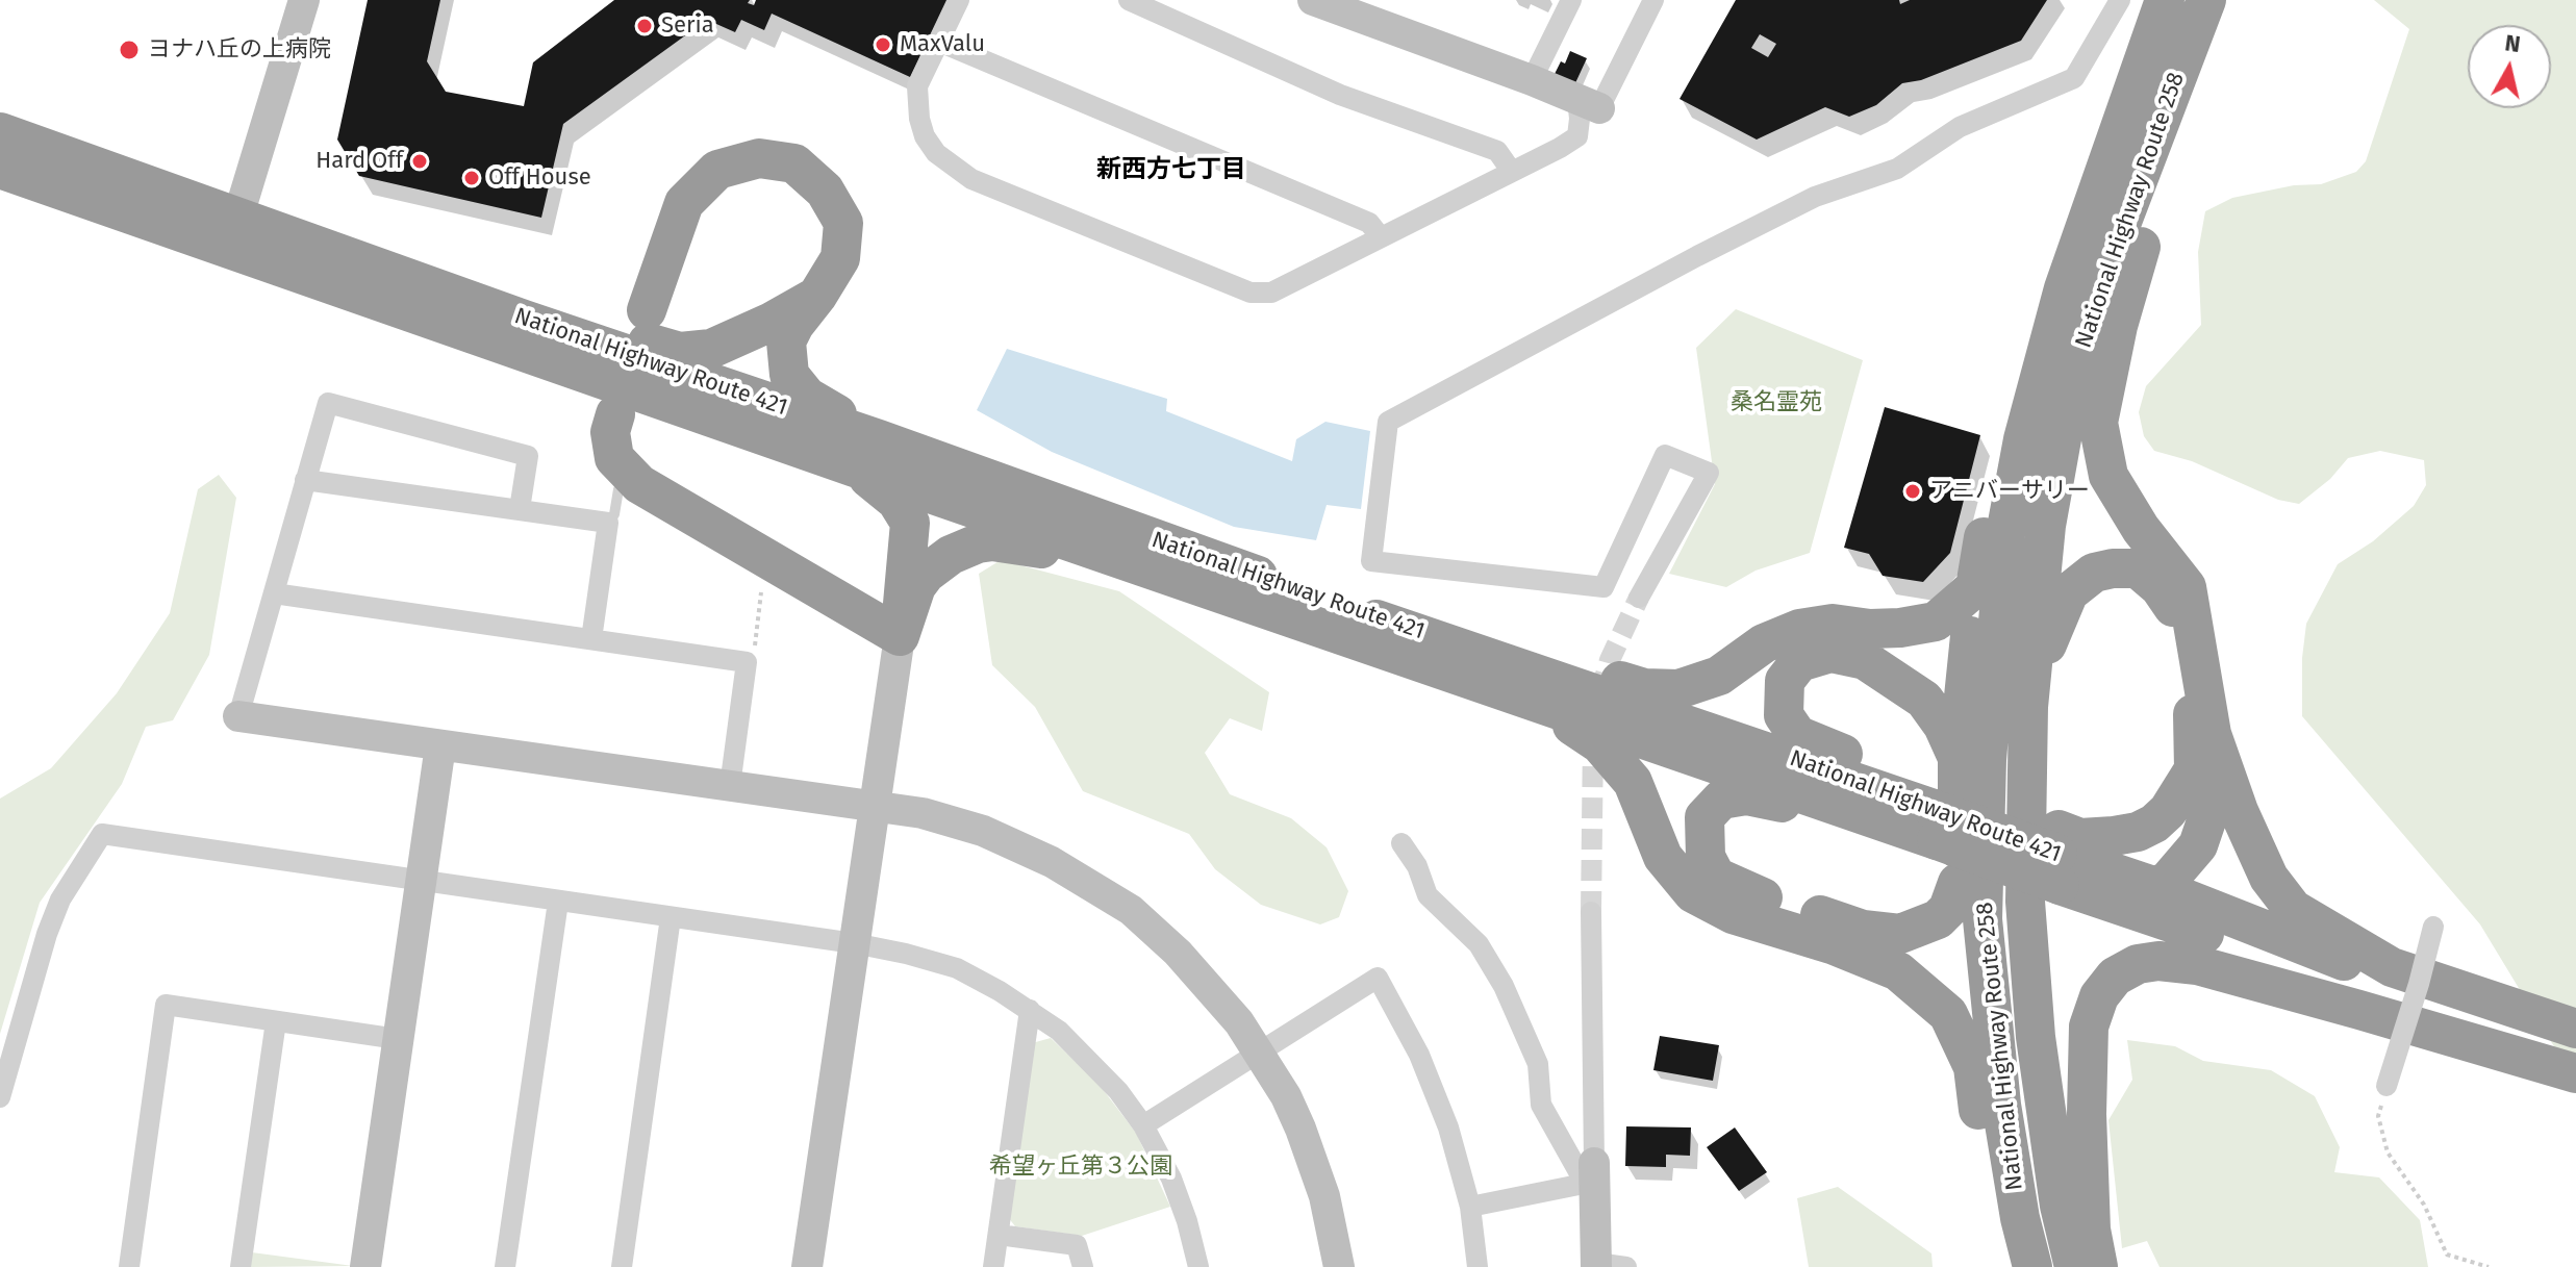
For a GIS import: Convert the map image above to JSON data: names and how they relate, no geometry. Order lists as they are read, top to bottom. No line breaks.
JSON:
{"streets":{"highway":["National Highway Route 258","National Highway Route 421"]},"districts":["新西方七丁目"],"parks":["桑名霊苑","希望ヶ丘第３公園"],"places":["Seria","MaxValu","ヨナハ丘の上病院","Hard Off","Off House","アニバーサリー"],"north":"top"}
